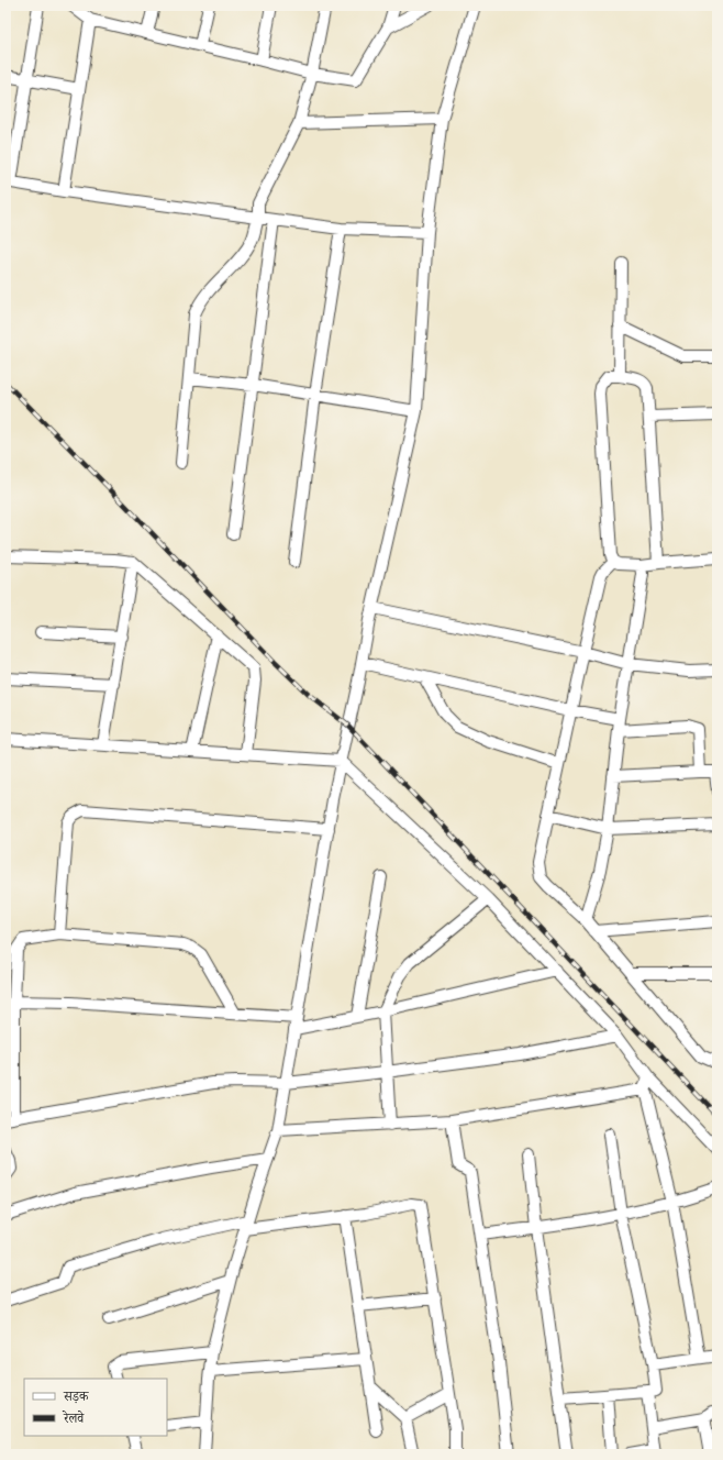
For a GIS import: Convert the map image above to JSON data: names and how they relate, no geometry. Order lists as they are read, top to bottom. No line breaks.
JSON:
{"legend":["सड़क","रेलवे"]}
